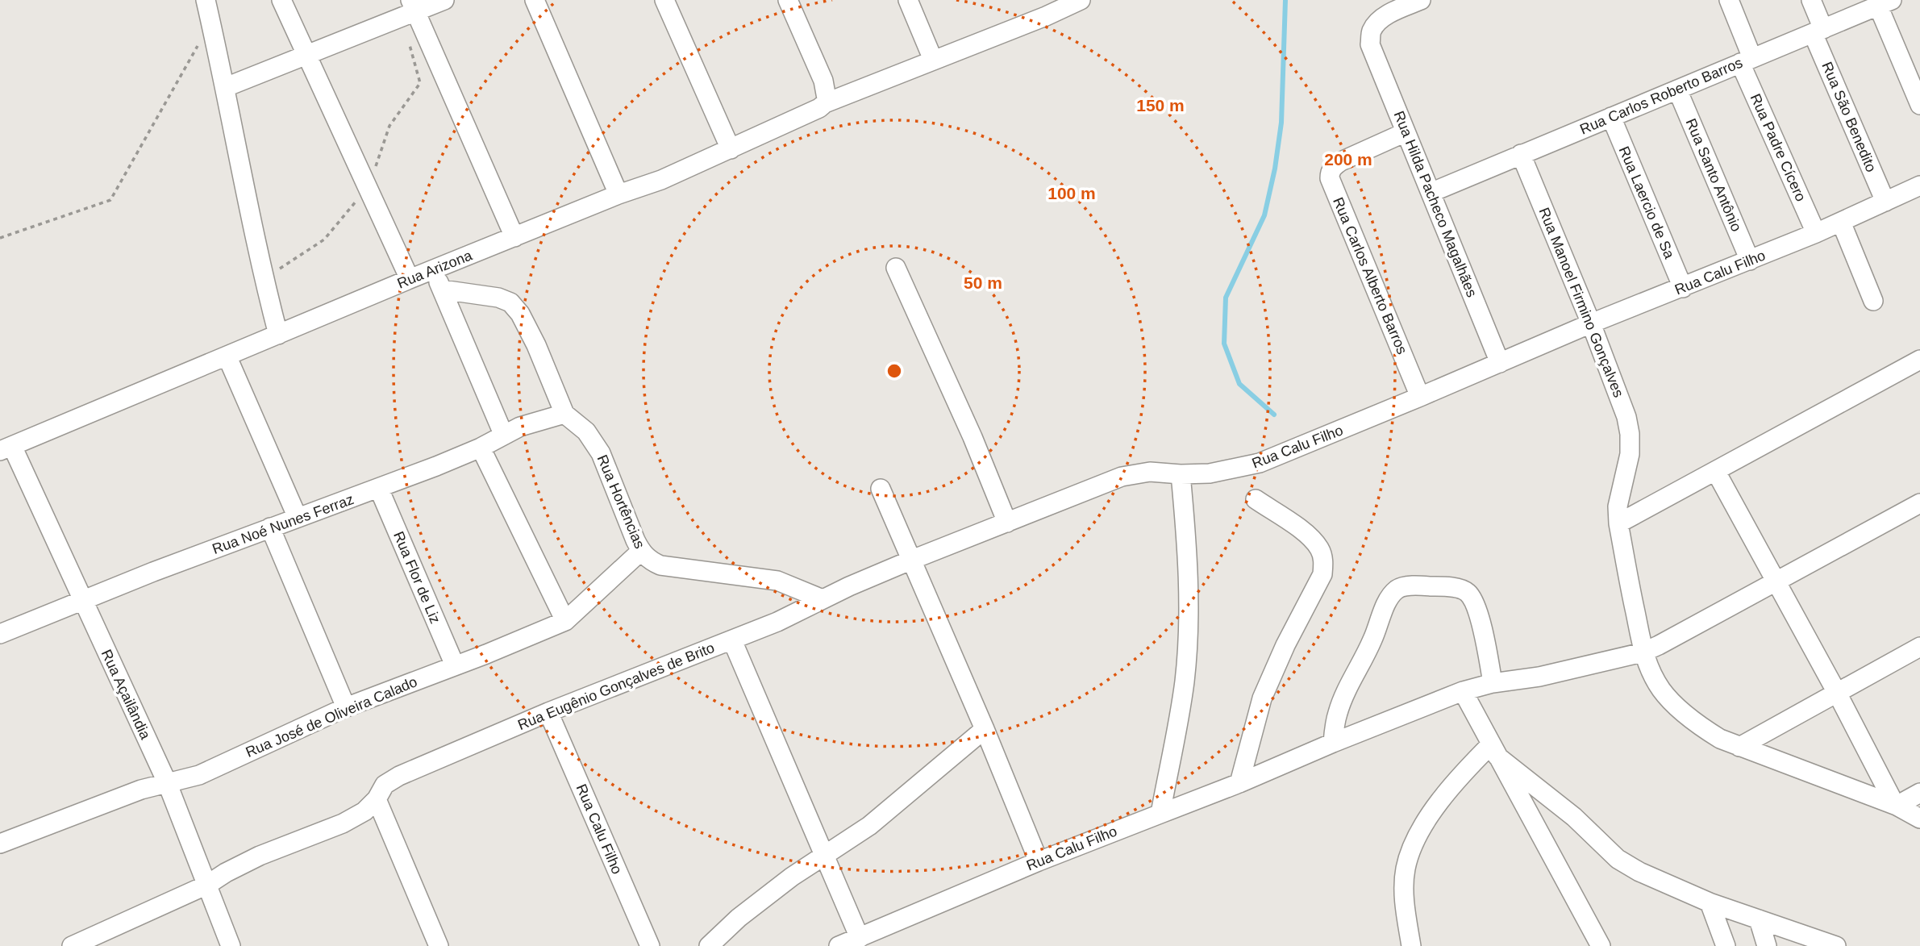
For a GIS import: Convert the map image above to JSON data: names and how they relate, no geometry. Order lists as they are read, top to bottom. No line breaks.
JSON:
{"streets":{"street":["Rua Carlos Roberto Barros","Rua São Benedito","Rua Padre Cícero","Rua Santo Antônio","Rua Laercio de Sa","Rua Hilda Pacheco Magalhães","Rua Arizona","Rua Calu Filho","Rua Carlos Alberto Barros","Rua Manoel Firmino Gonçalves","Rua Hortências","Rua Noé Nunes Ferraz","Rua Flor de Liz","Rua Eugênio Gonçalves de Brito","Rua Açailândia","Rua José de Oliveira Calado"]},"crossings":[["Rua Carlos Roberto Barros","Rua São Benedito"],["Rua Carlos Roberto Barros","Rua Padre Cícero"],["Rua Carlos Roberto Barros","Rua Santo Antônio"],["Rua Carlos Roberto Barros","Rua Laercio de Sa"],["Rua Carlos Roberto Barros","Rua Hilda Pacheco Magalhães"],["Rua Carlos Roberto Barros","Rua Manoel Firmino Gonçalves"],["Rua São Benedito","Rua Calu Filho"],["Rua Padre Cícero","Rua Calu Filho"],["Rua Santo Antônio","Rua Calu Filho"],["Rua Laercio de Sa","Rua Calu Filho"],["Rua Hilda Pacheco Magalhães","Rua Calu Filho"],["Rua Hilda Pacheco Magalhães","Rua Carlos Alberto Barros"],["Rua Arizona","Rua Açailândia"],["Rua Calu Filho","Rua Carlos Alberto Barros"],["Rua Calu Filho","Rua Manoel Firmino Gonçalves"],["Rua Calu Filho","Rua Eugênio Gonçalves de Brito"],["Rua Hortências","Rua Noé Nunes Ferraz"],["Rua Hortências","Rua José de Oliveira Calado"],["Rua Noé Nunes Ferraz","Rua Flor de Liz"],["Rua Noé Nunes Ferraz","Rua Açailândia"],["Rua Flor de Liz","Rua José de Oliveira Calado"],["Rua Eugênio Gonçalves de Brito","Rua Açailândia"],["Rua Açailândia","Rua José de Oliveira Calado"]],"rings":["150 m","200 m","100 m","50 m"]}
